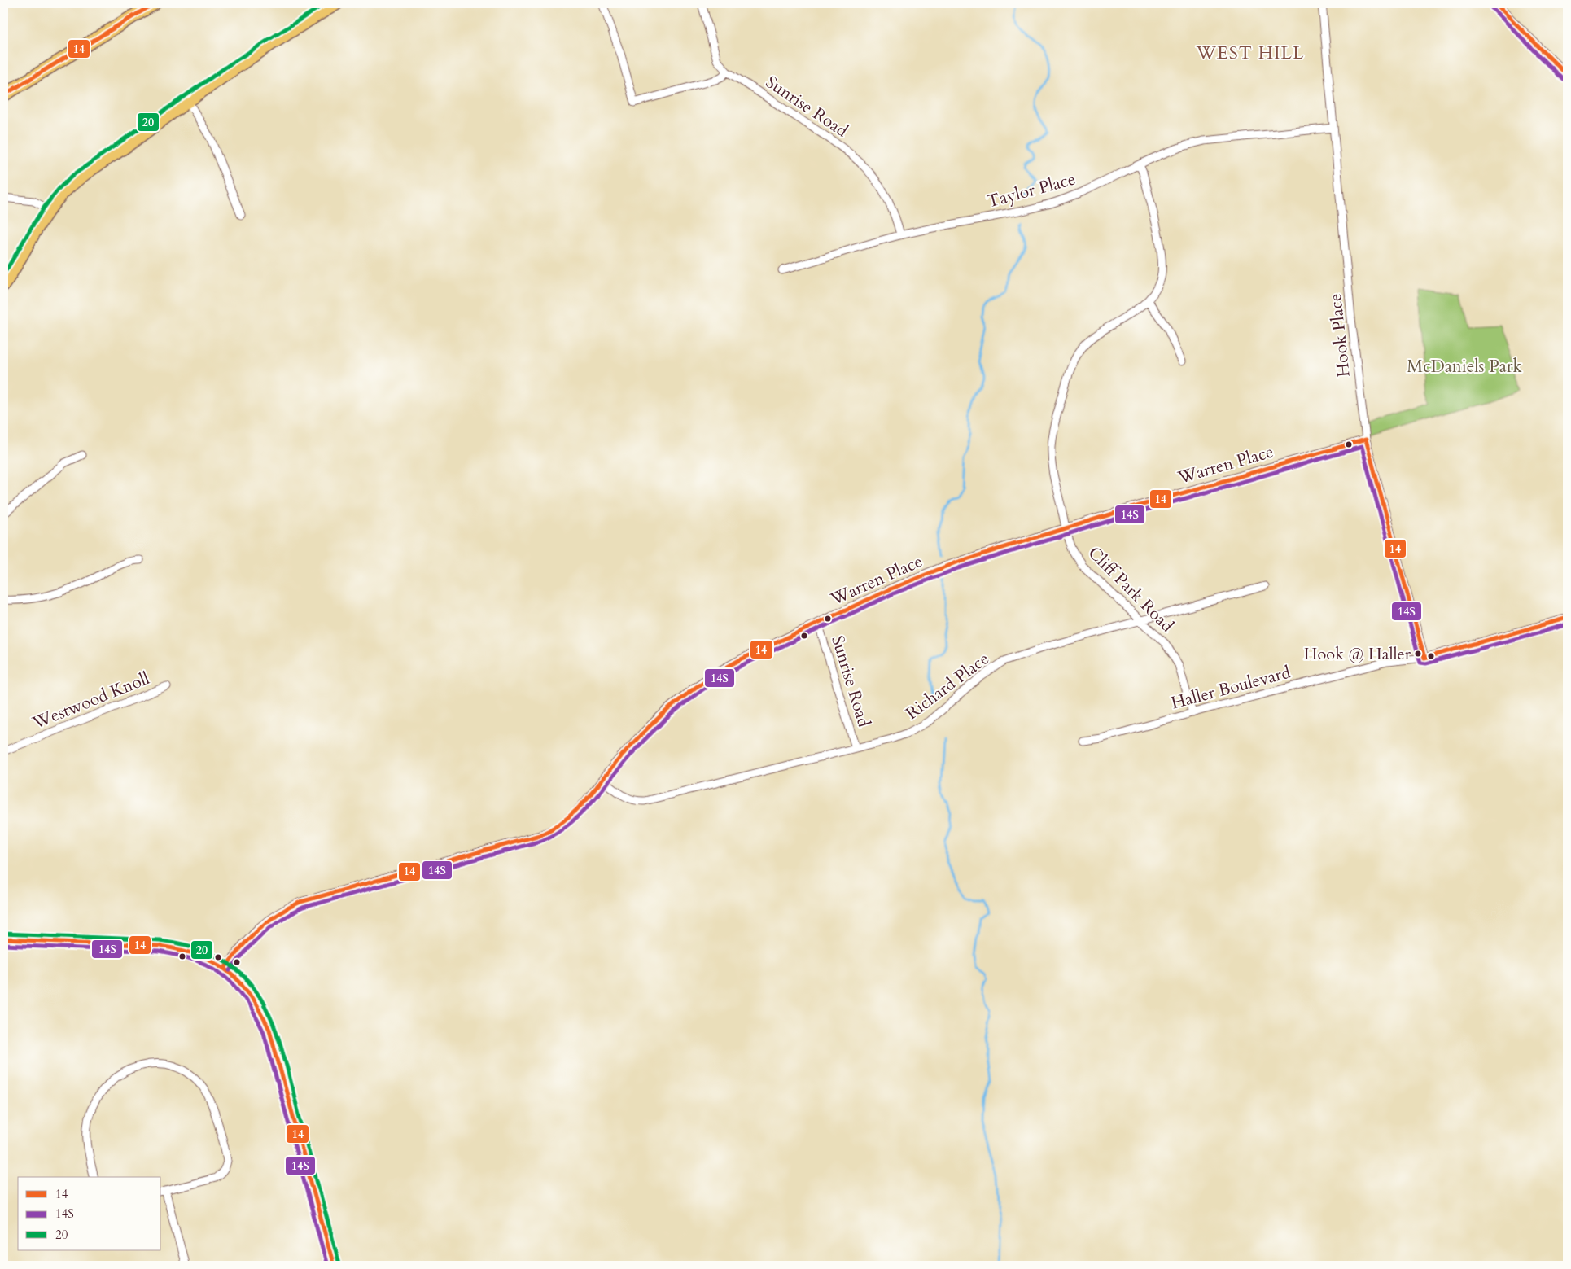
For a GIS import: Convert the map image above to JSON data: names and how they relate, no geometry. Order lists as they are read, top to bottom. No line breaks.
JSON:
{"streets":{"street":["Sunrise Road","Taylor Place","Hook Place","Warren Place","Cliff Park Road","Richard Place","Haller Boulevard","Westwood Knoll"]},"crossings":[["Sunrise Road","Taylor Place"],["Sunrise Road","Warren Place"],["Sunrise Road","Richard Place"],["Taylor Place","Hook Place"],["Taylor Place","Cliff Park Road"],["Hook Place","Warren Place"],["Hook Place","Haller Boulevard"],["Warren Place","Cliff Park Road"],["Warren Place","Richard Place"],["Cliff Park Road","Richard Place"],["Cliff Park Road","Haller Boulevard"]],"districts":["WEST HILL"],"parks":["McDaniels Park"],"places":["Hook @ Haller"],"lines":["transit line 14","transit line 20","transit line 14S"],"legend":["14","14S","20"]}
